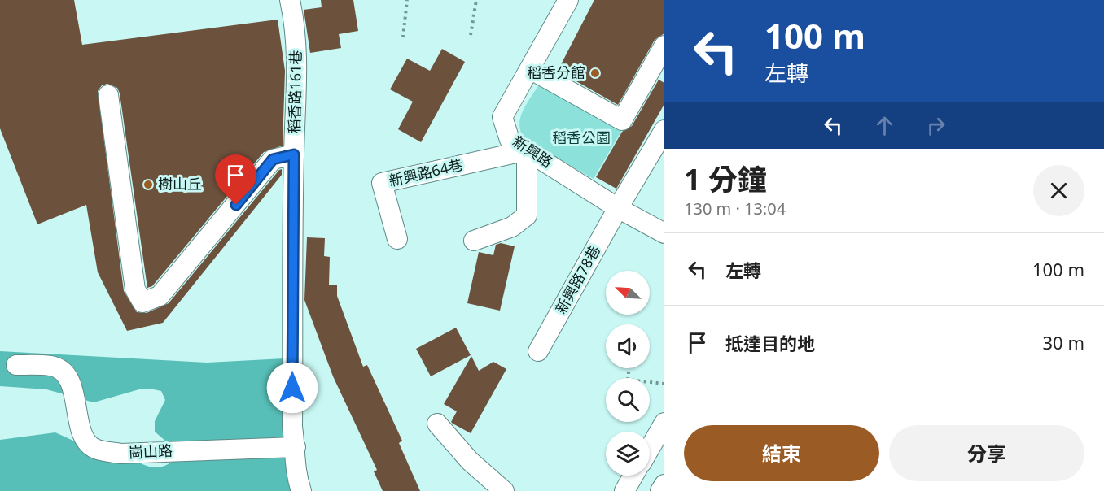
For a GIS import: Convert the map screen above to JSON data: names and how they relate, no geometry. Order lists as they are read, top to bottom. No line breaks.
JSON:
{"streets":{"street":["稻香路161巷","新興路","新興路64巷","新興路78巷","崗山路"]},"crossings":[["稻香路161巷","崗山路"],["新興路","新興路64巷"],["新興路","新興路78巷"]],"parks":["稻香公園"],"places":["稻香分館","樹山丘"],"north":"top left","page":{"turn":["100 m","左轉"],"heading":["1 分鐘","130 m · 13:04"],"list":[{"name":"左轉","value":"100 m"},{"name":"抵達目的地","value":"30 m"}],"buttons":["結束","分享"]}}
